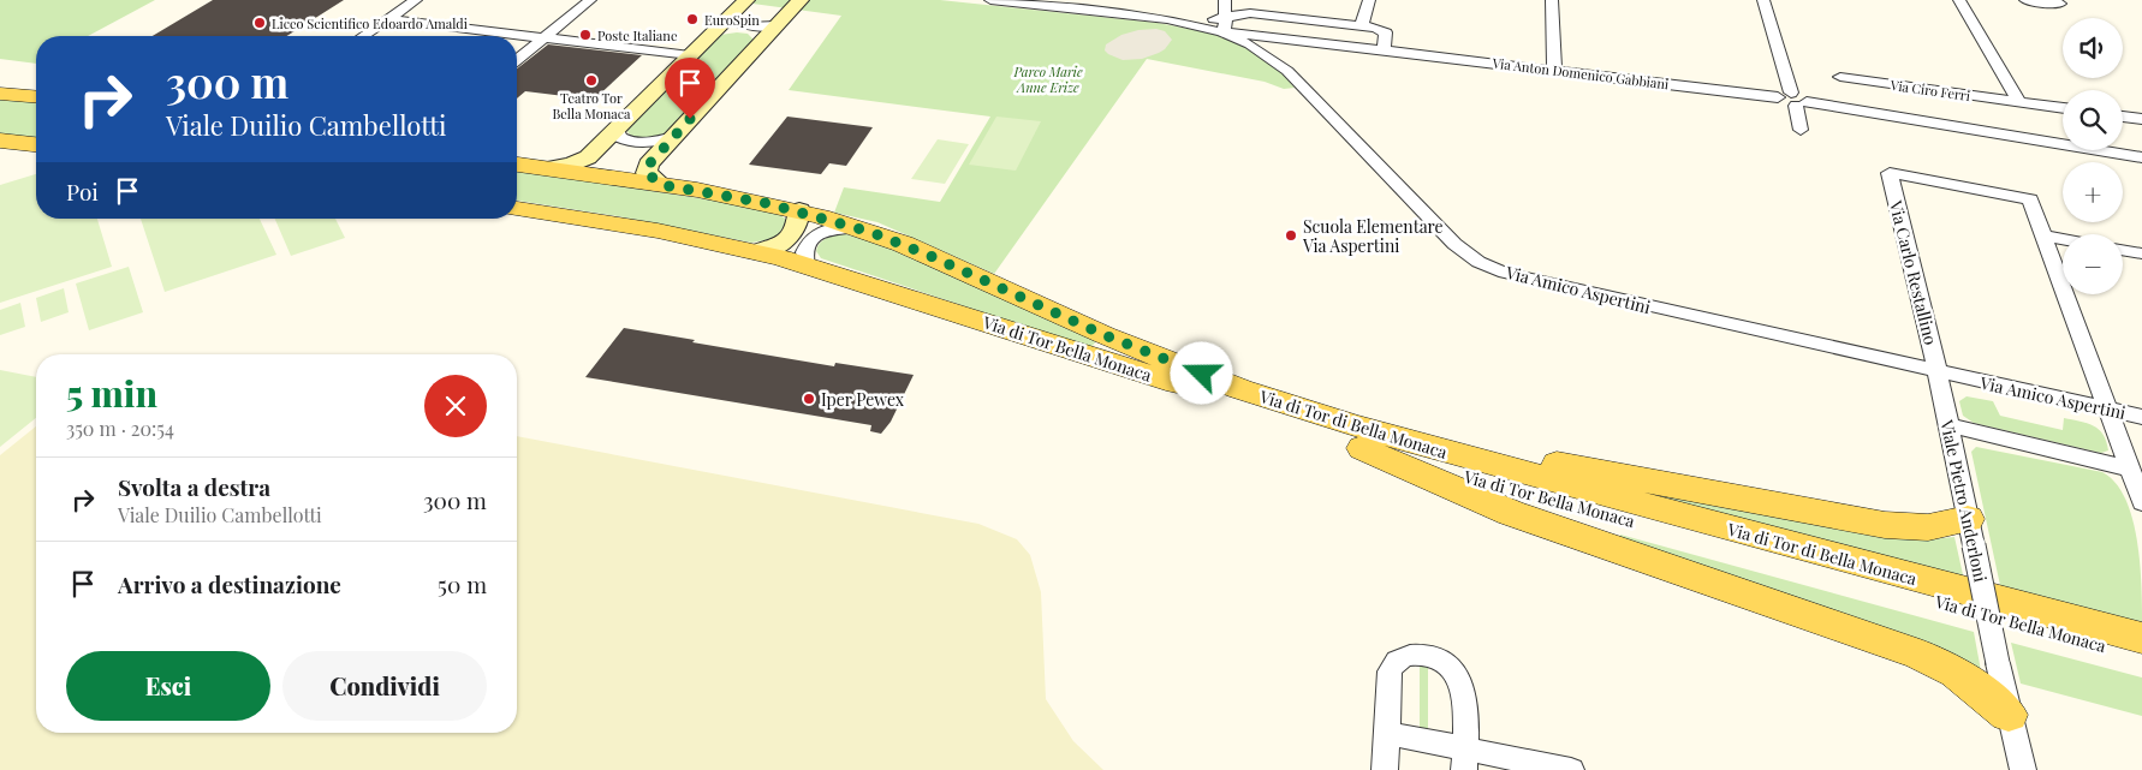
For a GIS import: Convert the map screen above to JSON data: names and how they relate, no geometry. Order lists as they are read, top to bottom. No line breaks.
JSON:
{"streets":{"main road":["Via di Tor Bella Monaca","Via di Tor di Bella Monaca"],"street":["Via Anton Domenico Gabbiani","Via Ciro Ferri","Via Carlo Restallino","Via Amico Aspertini","Viale Pietro Anderloni"]},"crossings":[["Via Anton Domenico Gabbiani","Via Amico Aspertini"],["Via Carlo Restallino","Via Amico Aspertini"],["Via Carlo Restallino","Viale Pietro Anderloni"],["Via Amico Aspertini","Viale Pietro Anderloni"],["Via di Tor Bella Monaca","Via di Tor di Bella Monaca"]],"parks":["Parco Marie Anne Erize"],"places":["EuroSpin","Liceo Scientifico Edoardo Amaldi","Poste Italiane","Teatro Tor Bella Monaca","Scuola Elementare Via Aspertini","Iper Pewex"],"page":{"map_buttons":["+","−"],"turn":["300 m","Viale Duilio Cambellotti"],"then":"Poi","heading":["5 min","350 m · 20:54"],"list":[{"name":"Svolta a destra","note":"Viale Duilio Cambellotti","value":"300 m"},{"name":"Arrivo a destinazione","value":"50 m"}],"buttons":["Esci","Condividi"]}}
